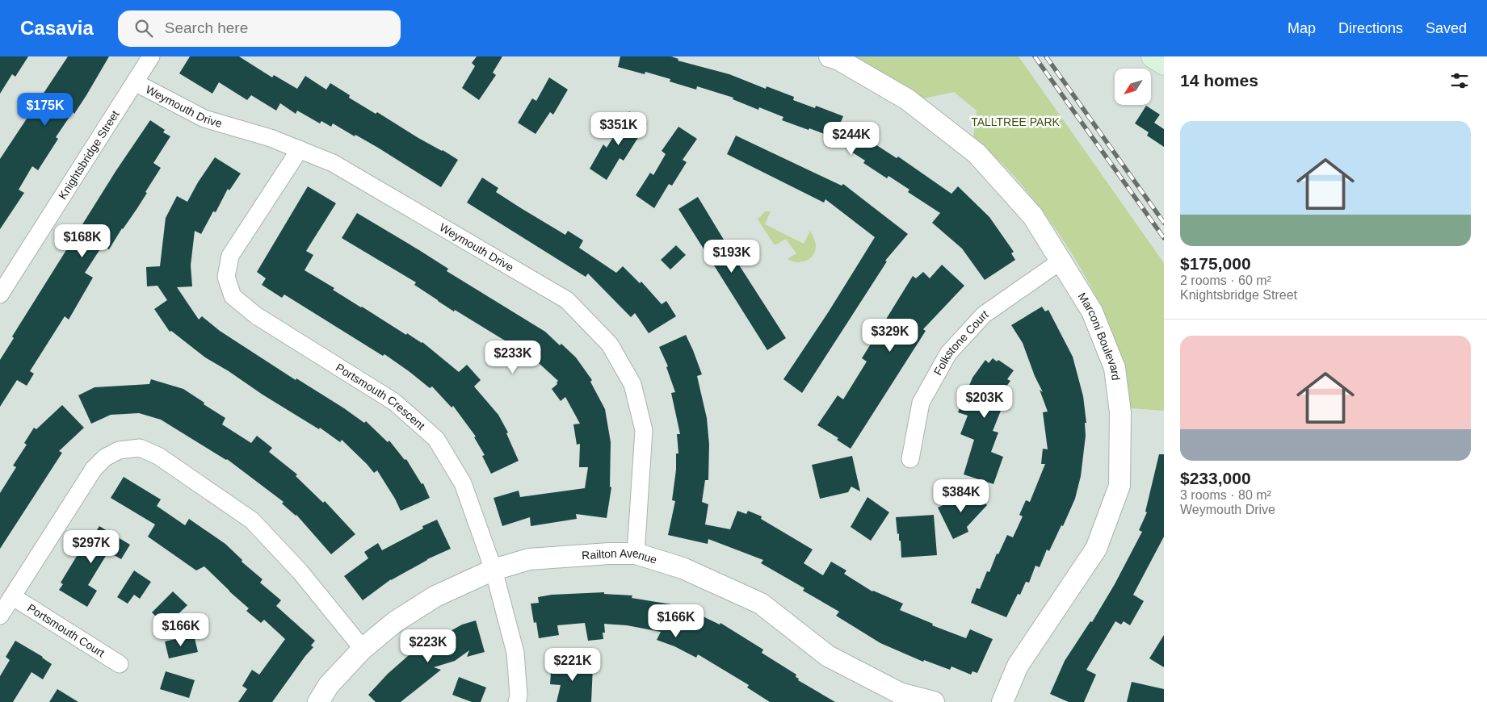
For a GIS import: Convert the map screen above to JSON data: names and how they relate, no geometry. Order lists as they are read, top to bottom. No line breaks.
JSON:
{"streets":{"street":["Weymouth Drive","Knightsbridge Street","Marconi Boulevard","Folkstone Court","Portsmouth Crescent","Railton Avenue","Portsmouth Court"]},"crossings":[["Weymouth Drive","Knightsbridge Street"],["Weymouth Drive","Portsmouth Crescent"],["Weymouth Drive","Railton Avenue"],["Marconi Boulevard","Folkstone Court"],["Portsmouth Crescent","Railton Avenue"]],"parks":["TALLTREE PARK"],"north":"bottom left","page":{"header":"Casavia","search":"Search here","nav":["Map","Directions","Saved"],"heading":"14 homes","price":["$175K","$351K","$244K","$168K","$193K","$329K","$233K","$203K","$384K","$297K","$166K","$166K","$223K","$221K"],"list":[{"name":"$175,000","note":"2 rooms · 60 m² · Knightsbridge Street"},{"name":"$233,000","note":"3 rooms · 80 m² · Weymouth Drive"}]}}
